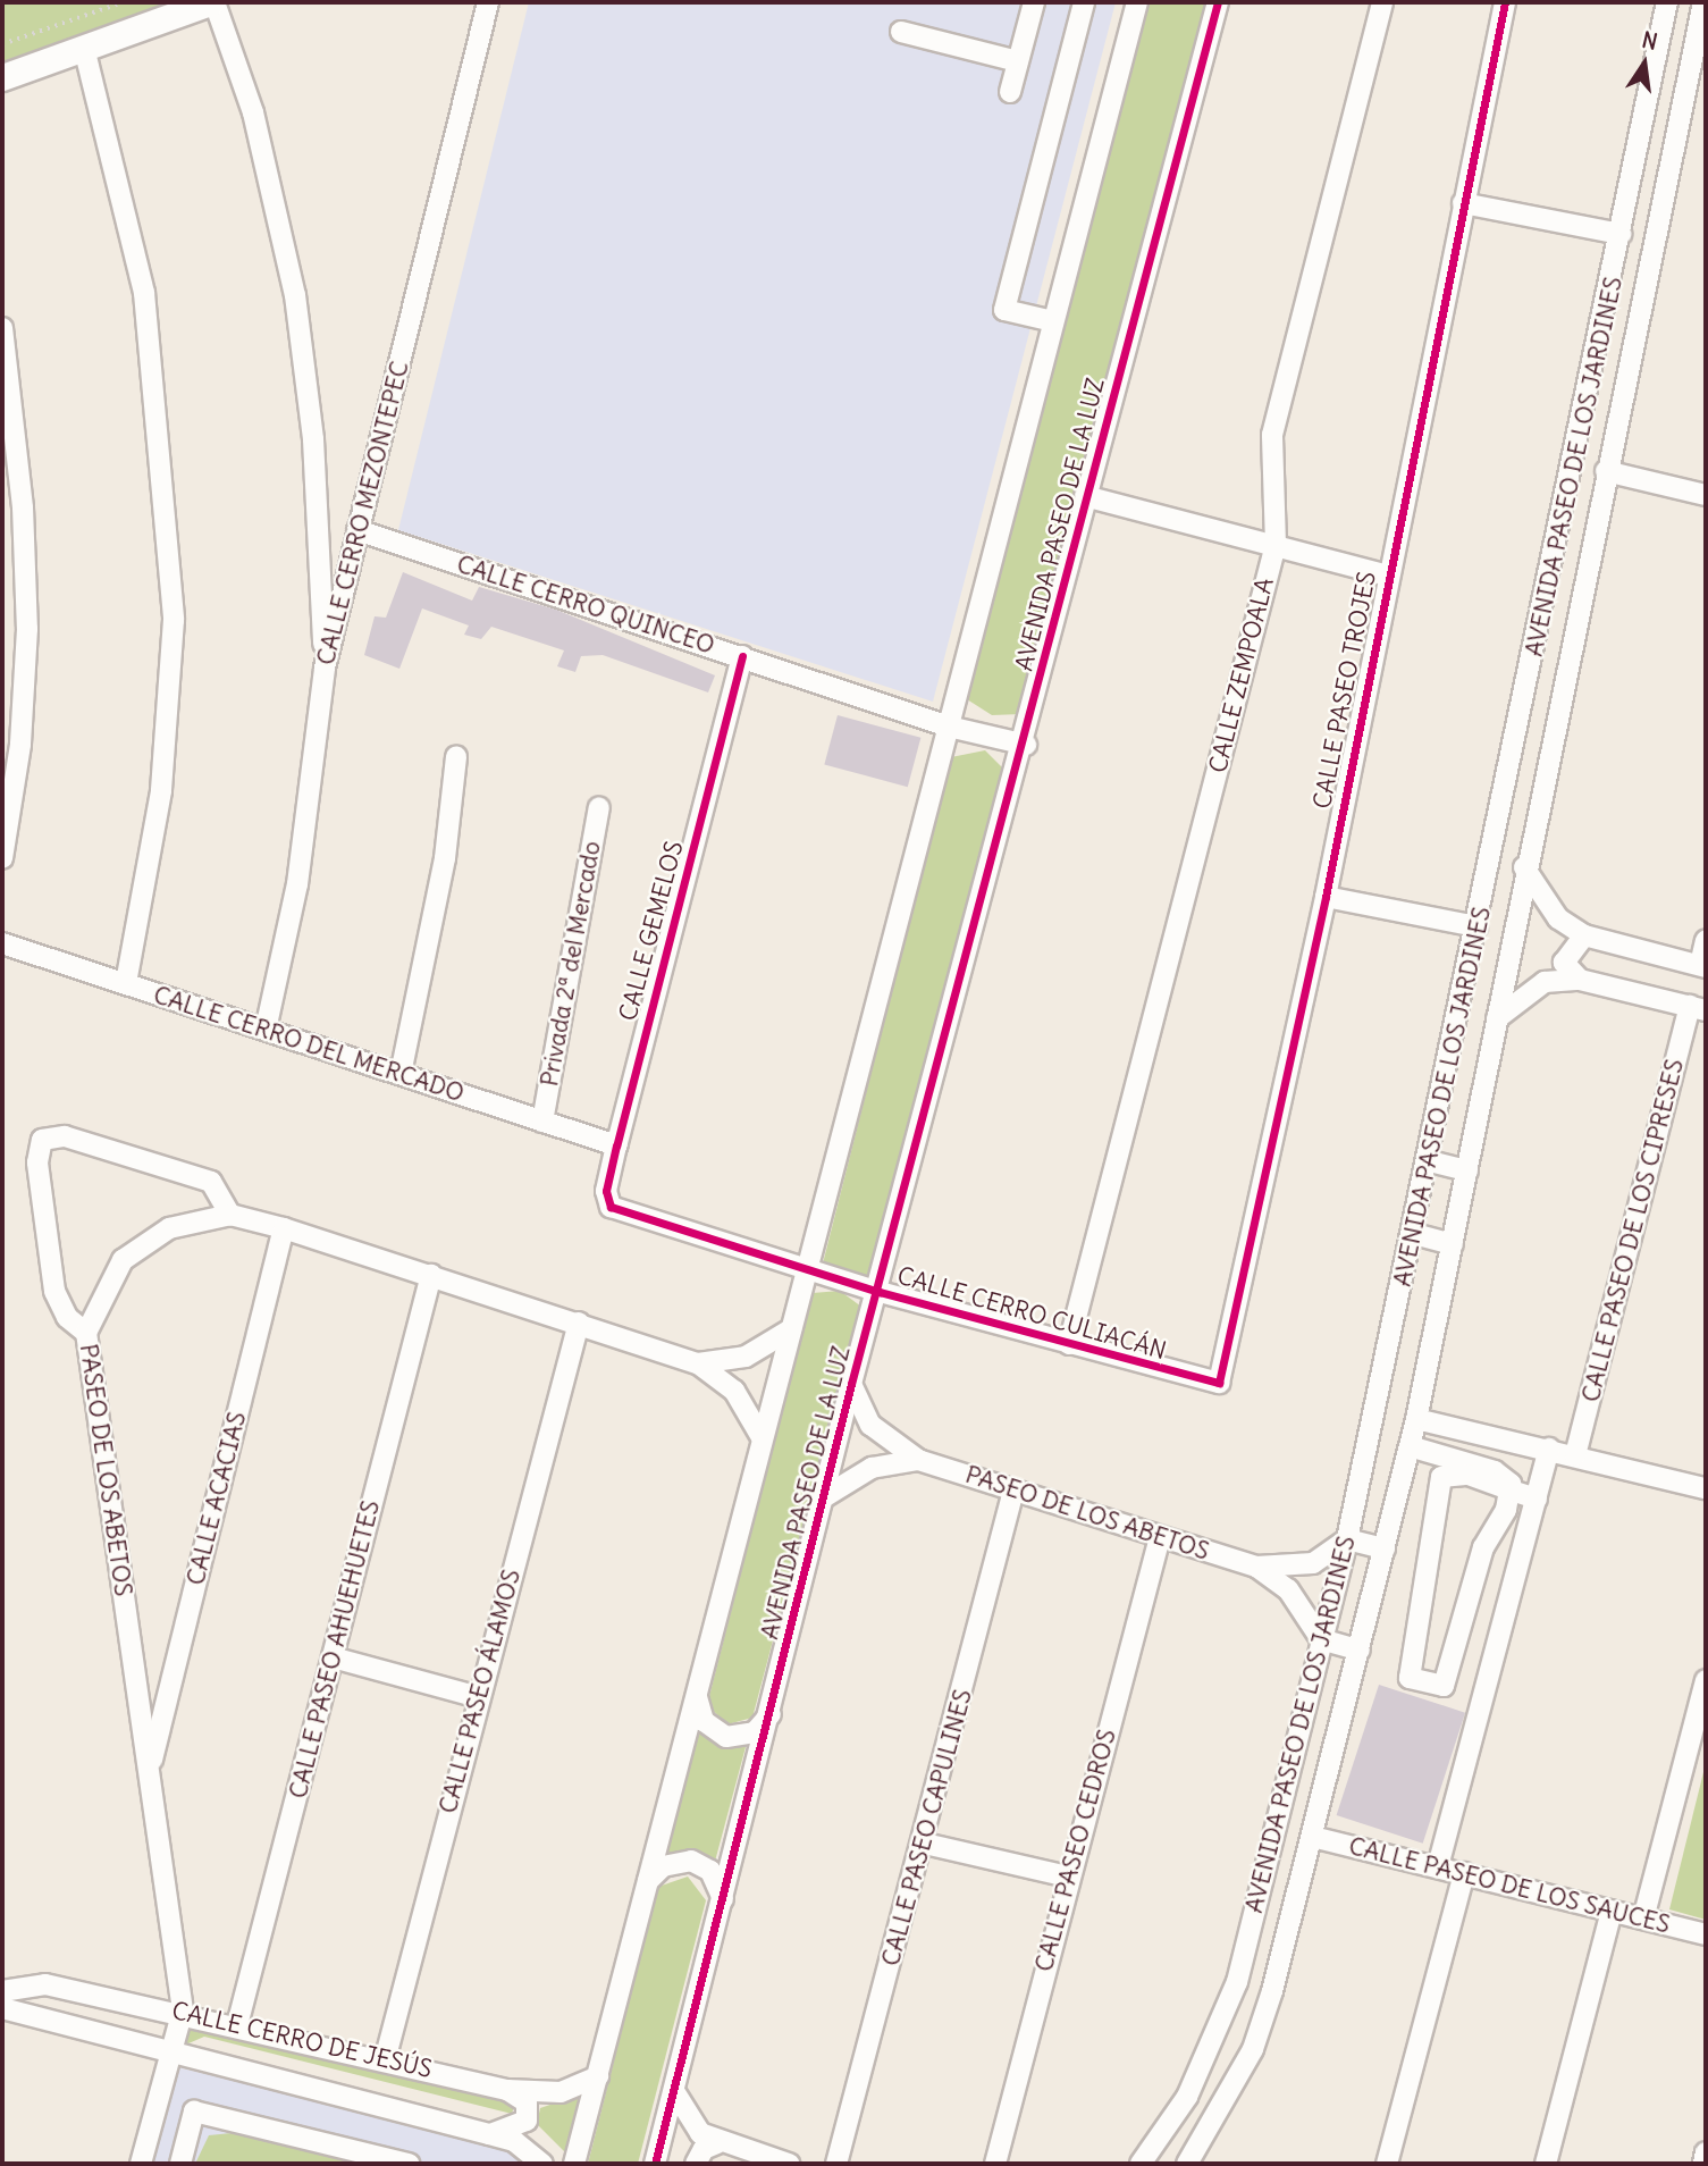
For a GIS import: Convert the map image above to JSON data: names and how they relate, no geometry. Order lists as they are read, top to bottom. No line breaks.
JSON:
{"streets":{"street":["AVENIDA PASEO DE LOS JARDINES","CALLE CERRO MEZONTEPEC","AVENIDA PASEO DE LA LUZ","CALLE CERRO QUINCEO","CALLE ZEMPOALA","CALLE PASEO TROJES","CALLE GEMELOS","Privada 2ª del Mercado","CALLE CERRO DEL MERCADO","CALLE PASEO DE LOS CIPRESES","CALLE CERRO CULIACÁN","PASEO DE LOS ABETOS","CALLE ACACIAS","CALLE PASEO AHUEHUETES","CALLE PASEO ÁLAMOS","CALLE PASEO CAPULINES","CALLE PASEO CEDROS","CALLE PASEO DE LOS SAUCES","CALLE CERRO DE JESÚS"]},"crossings":[["AVENIDA PASEO DE LOS JARDINES","PASEO DE LOS ABETOS"],["AVENIDA PASEO DE LOS JARDINES","CALLE PASEO DE LOS SAUCES"],["CALLE CERRO MEZONTEPEC","CALLE CERRO QUINCEO"],["CALLE CERRO MEZONTEPEC","CALLE CERRO DEL MERCADO"],["AVENIDA PASEO DE LA LUZ","CALLE CERRO QUINCEO"],["AVENIDA PASEO DE LA LUZ","CALLE CERRO CULIACÁN"],["AVENIDA PASEO DE LA LUZ","PASEO DE LOS ABETOS"],["CALLE CERRO QUINCEO","CALLE GEMELOS"],["CALLE ZEMPOALA","CALLE CERRO CULIACÁN"],["CALLE PASEO TROJES","CALLE CERRO CULIACÁN"],["CALLE GEMELOS","CALLE CERRO DEL MERCADO"],["CALLE GEMELOS","CALLE CERRO CULIACÁN"],["Privada 2ª del Mercado","CALLE CERRO DEL MERCADO"],["PASEO DE LOS ABETOS","CALLE ACACIAS"],["PASEO DE LOS ABETOS","CALLE PASEO AHUEHUETES"],["PASEO DE LOS ABETOS","CALLE PASEO ÁLAMOS"],["PASEO DE LOS ABETOS","CALLE PASEO CAPULINES"],["PASEO DE LOS ABETOS","CALLE PASEO CEDROS"],["PASEO DE LOS ABETOS","CALLE CERRO DE JESÚS"],["CALLE PASEO AHUEHUETES","CALLE CERRO DE JESÚS"],["CALLE PASEO ÁLAMOS","CALLE CERRO DE JESÚS"]],"north":"top"}
